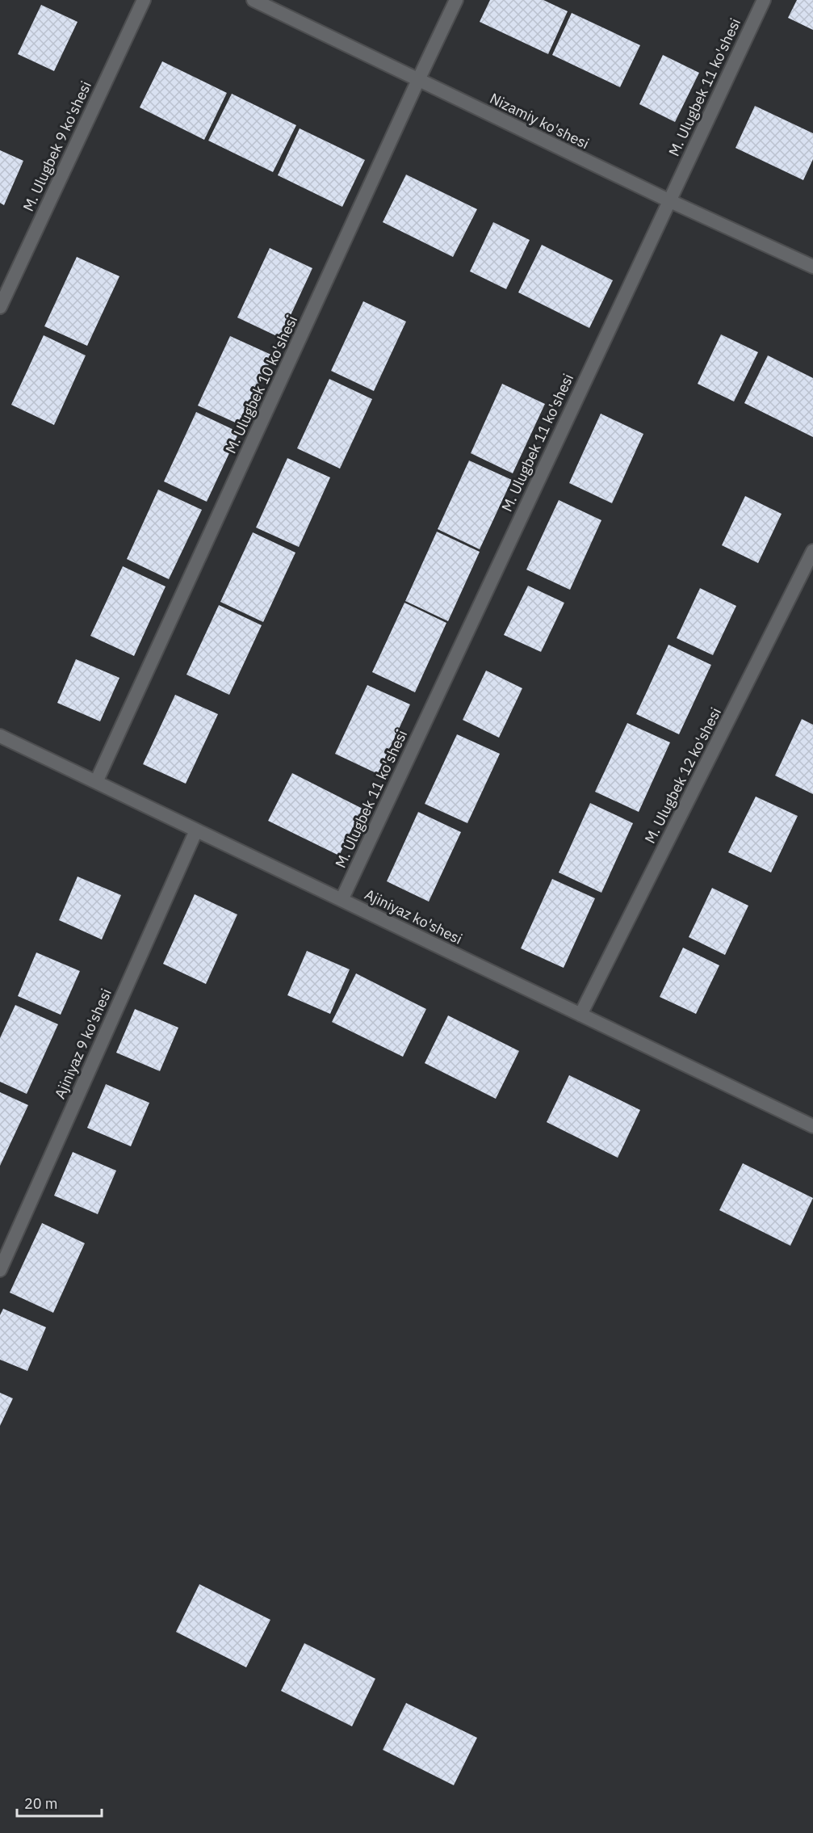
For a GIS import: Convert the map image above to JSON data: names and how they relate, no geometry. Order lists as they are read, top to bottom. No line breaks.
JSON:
{"streets":{"street":["M. Ulugbek 11 ko'shesi","Nizamiy ko'shesi","M. Ulugbek 9 ko'shesi","M. Ulugbek 10 ko'shesi","M. Ulugbek 12 ko'shesi","Ajiniyaz ko'shesi","Ajiniyaz 9 ko'shesi"]},"crossings":[["M. Ulugbek 11 ko'shesi","Nizamiy ko'shesi"],["M. Ulugbek 11 ko'shesi","Ajiniyaz ko'shesi"],["Nizamiy ko'shesi","M. Ulugbek 10 ko'shesi"],["M. Ulugbek 10 ko'shesi","Ajiniyaz ko'shesi"],["M. Ulugbek 12 ko'shesi","Ajiniyaz ko'shesi"],["Ajiniyaz ko'shesi","Ajiniyaz 9 ko'shesi"]],"scale_bar":"20 m"}
